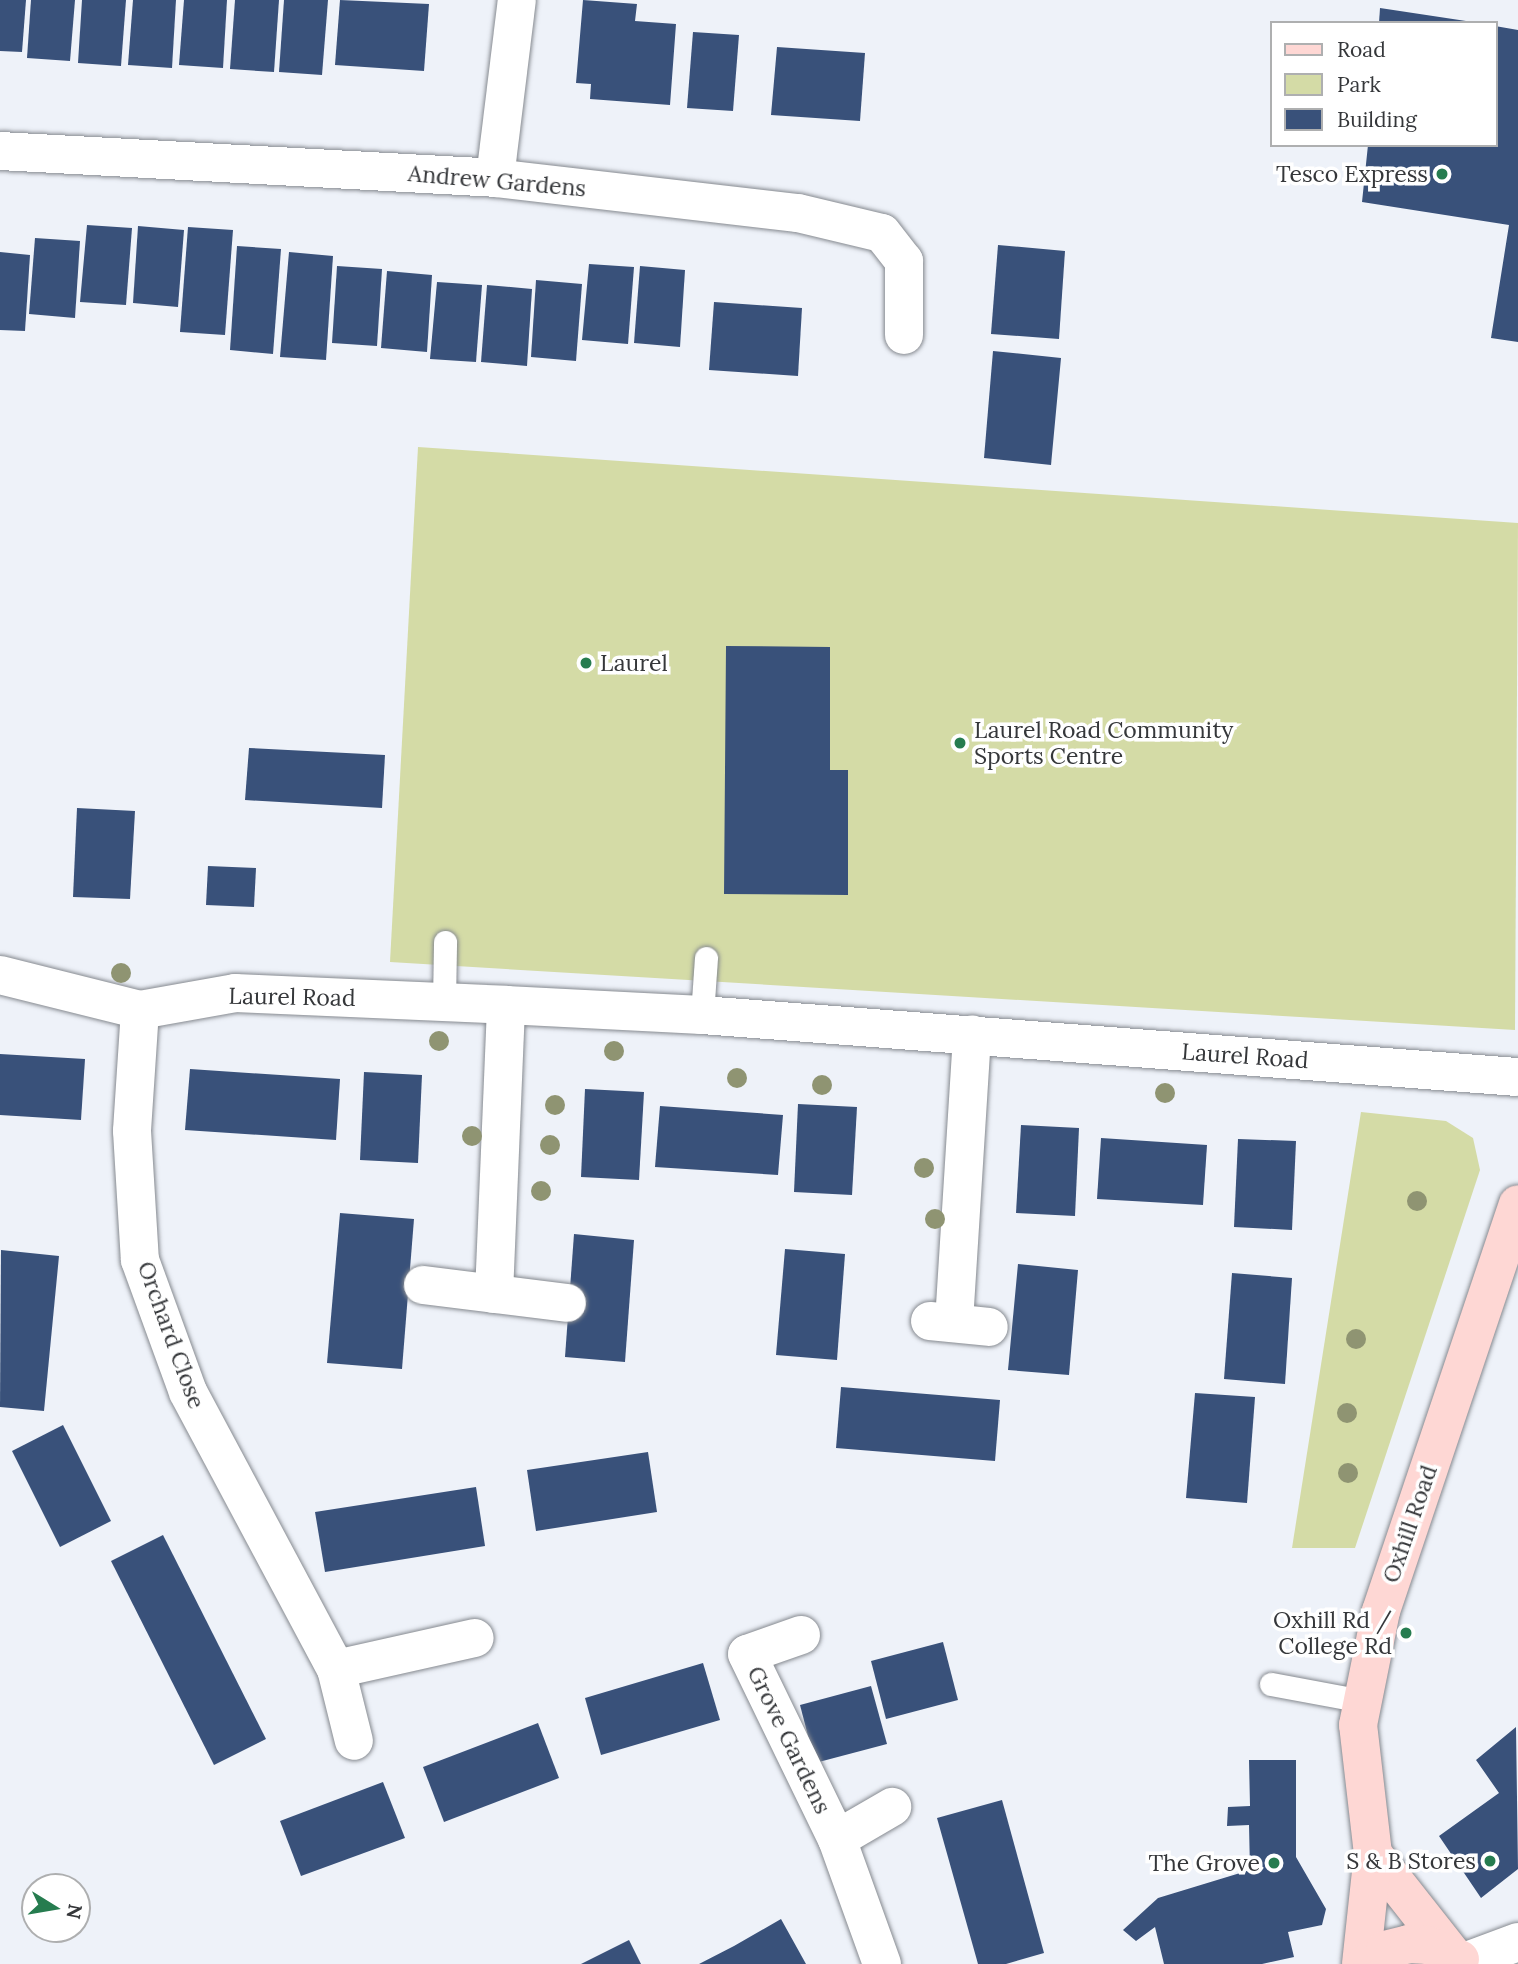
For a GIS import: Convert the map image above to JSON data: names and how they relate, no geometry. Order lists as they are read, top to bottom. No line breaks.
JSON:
{"streets":{"main road":["Oxhill Road"],"street":["Andrew Gardens","Laurel Road","Orchard Close","Grove Gardens"]},"crossings":[["Laurel Road","Orchard Close"]],"places":["Tesco Express","Laurel","Laurel Road Community Sports Centre","Oxhill Rd / College Rd","S & B Stores","The Grove"],"legend":["Road","Park","Building"],"north":"right"}
